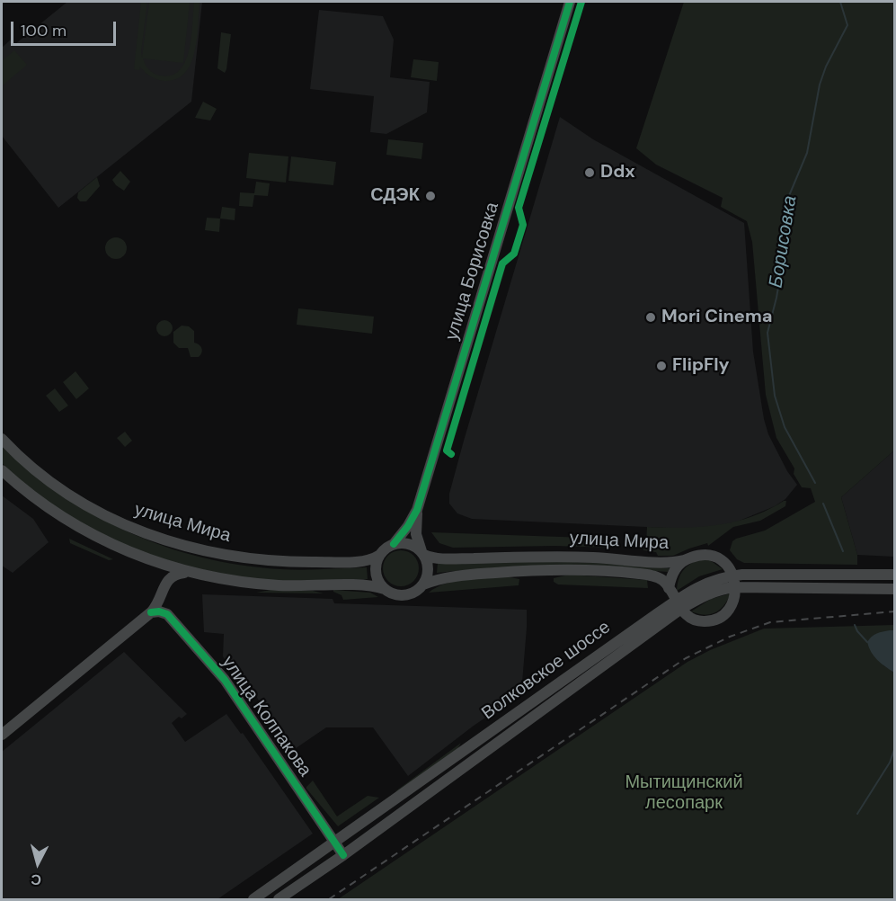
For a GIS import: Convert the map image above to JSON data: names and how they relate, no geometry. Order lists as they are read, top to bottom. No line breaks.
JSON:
{"streets":{"main road":["улица Борисовка","улица Мира","Волковское шоссе","улица Колпакова"]},"crossings":[["улица Борисовка","улица Мира"],["улица Мира","Волковское шоссе"],["Волковское шоссе","улица Колпакова"]],"water":["Борисовка"],"parks":["Мытищинский лесопарк"],"places":["Ddx","СДЭК","Mori Cinema","FlipFly"],"scale_bar":"100 m","north":"bottom"}
